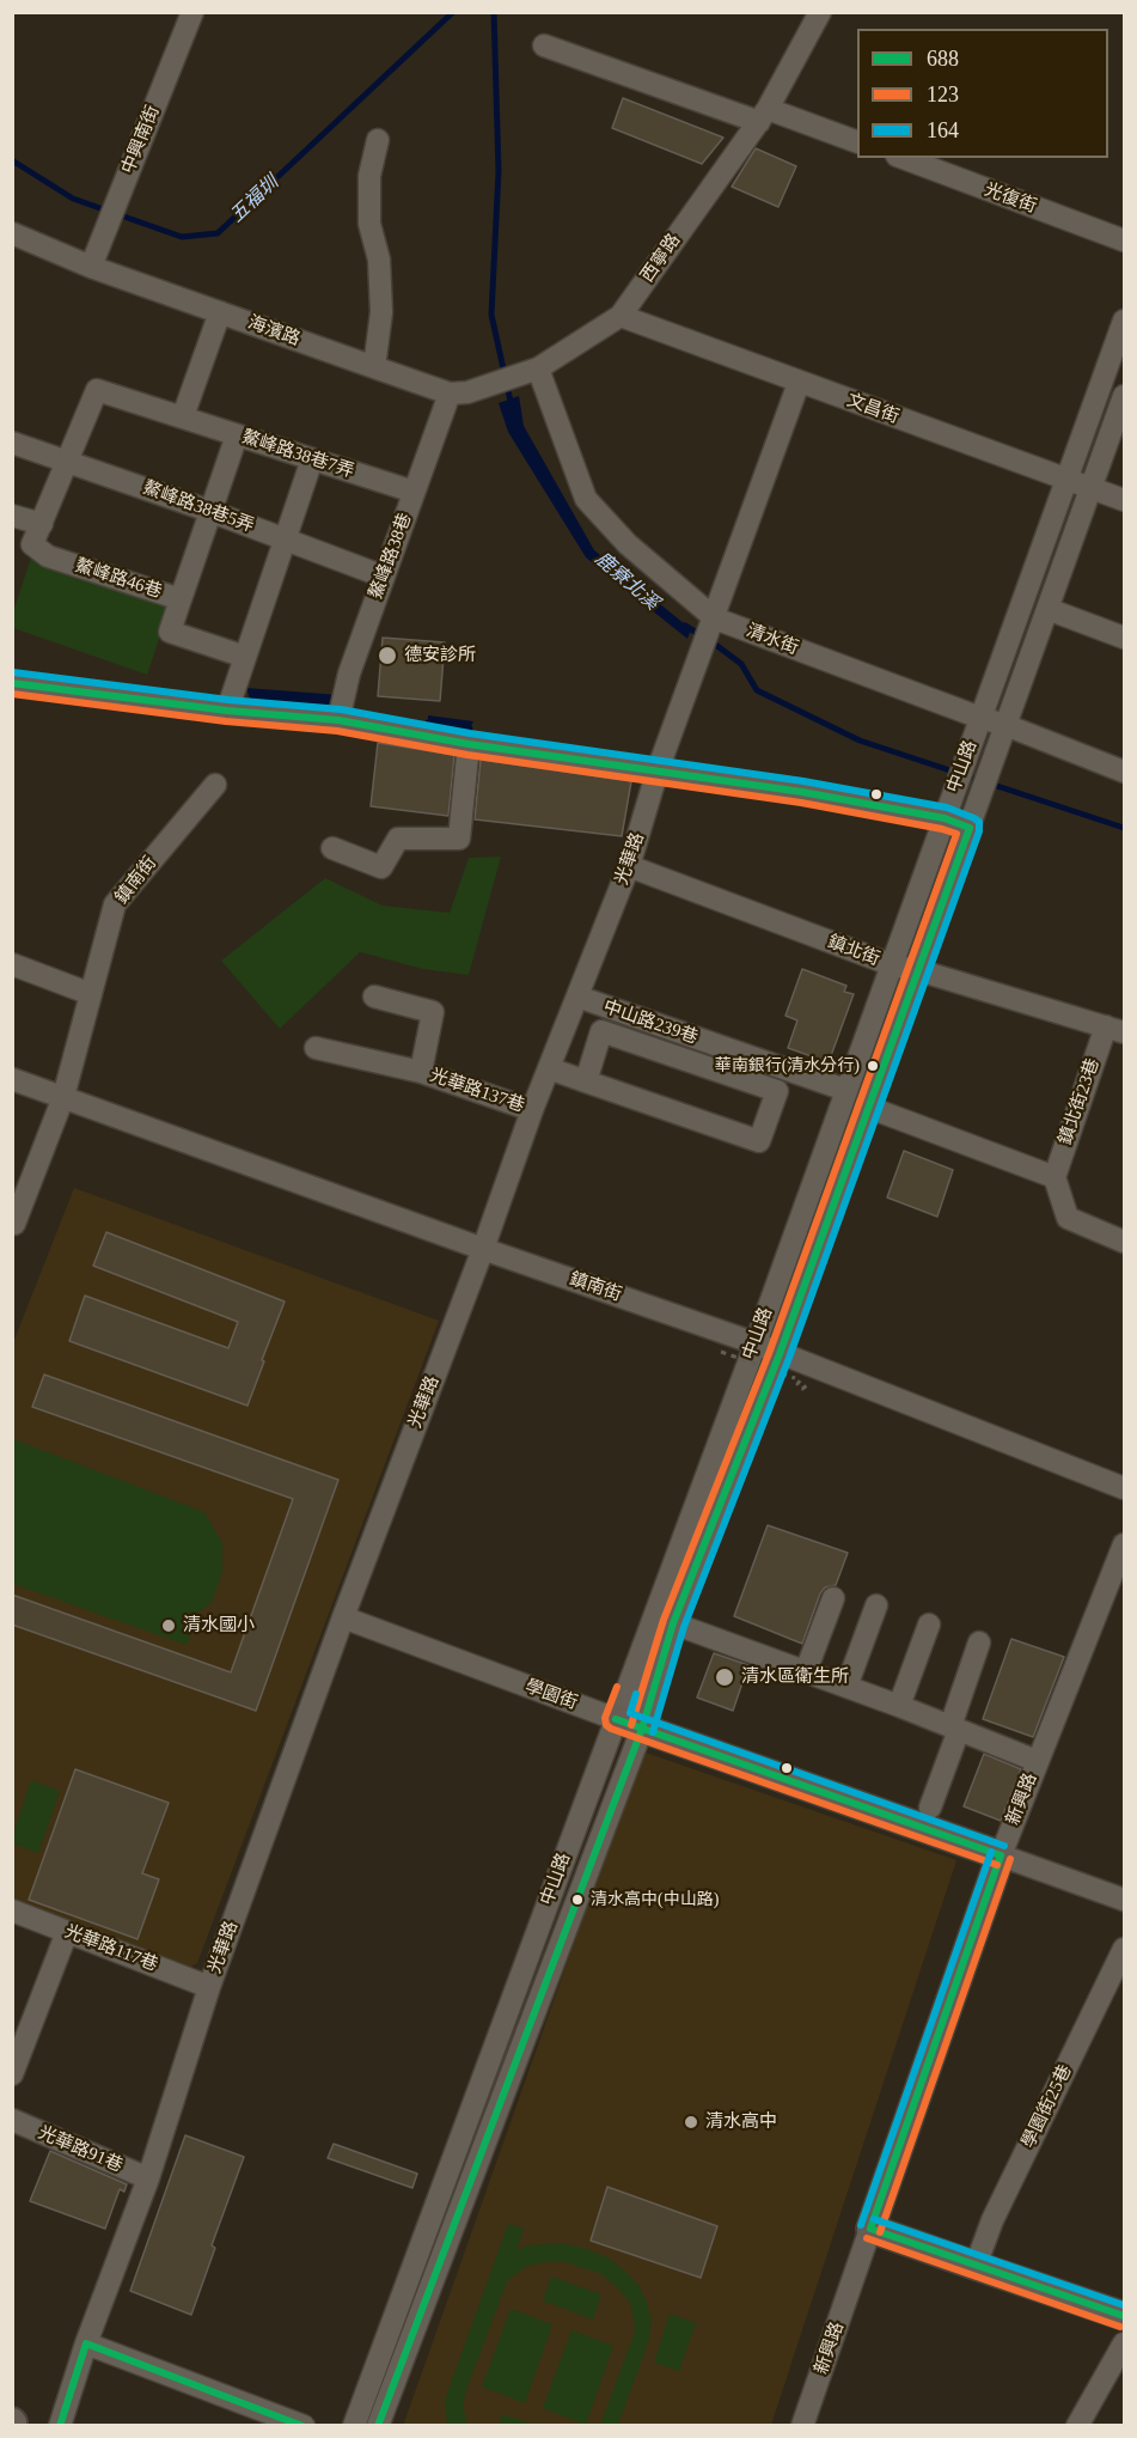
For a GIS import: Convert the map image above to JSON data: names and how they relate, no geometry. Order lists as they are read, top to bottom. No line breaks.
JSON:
{"streets":{"main road":["學園街","新興路"],"street":["中興南街","光復街","西寧路","海濱路","文昌街","鰲峰路38巷7弄","鰲峰路38巷5弄","鰲峰路38巷","鰲峰路46巷","清水街","中山路","光華路","鎮南街","鎮北街","中山路239巷","光華路137巷","鎮北街23巷","光華路117巷","學園街25巷","光華路91巷"]},"crossings":[["中興南街","海濱路"],["西寧路","文昌街"],["西寧路","清水街"],["海濱路","鰲峰路38巷"],["文昌街","中山路"],["文昌街","光華路"],["鰲峰路38巷7弄","鰲峰路38巷5弄"],["鰲峰路38巷7弄","鰲峰路38巷"],["鰲峰路38巷5弄","鰲峰路38巷"],["清水街","中山路"],["清水街","光華路"],["中山路","鎮南街"],["中山路","鎮北街"],["中山路","中山路239巷"],["中山路","學園街"],["光華路","鎮南街"],["光華路","鎮北街"],["光華路","中山路239巷"],["光華路","光華路137巷"],["光華路","學園街"],["光華路","光華路117巷"],["光華路","光華路91巷"],["鎮北街","鎮北街23巷"],["學園街","新興路"]],"water":["五福圳","鹿寮北溪"],"places":["德安診所","華南銀行(清水分行)","清水國小","清水區衛生所","清水高中(中山路)","清水高中"],"lines":["transit line 164","transit line 688","transit line 123"],"legend":["688","123","164"]}
